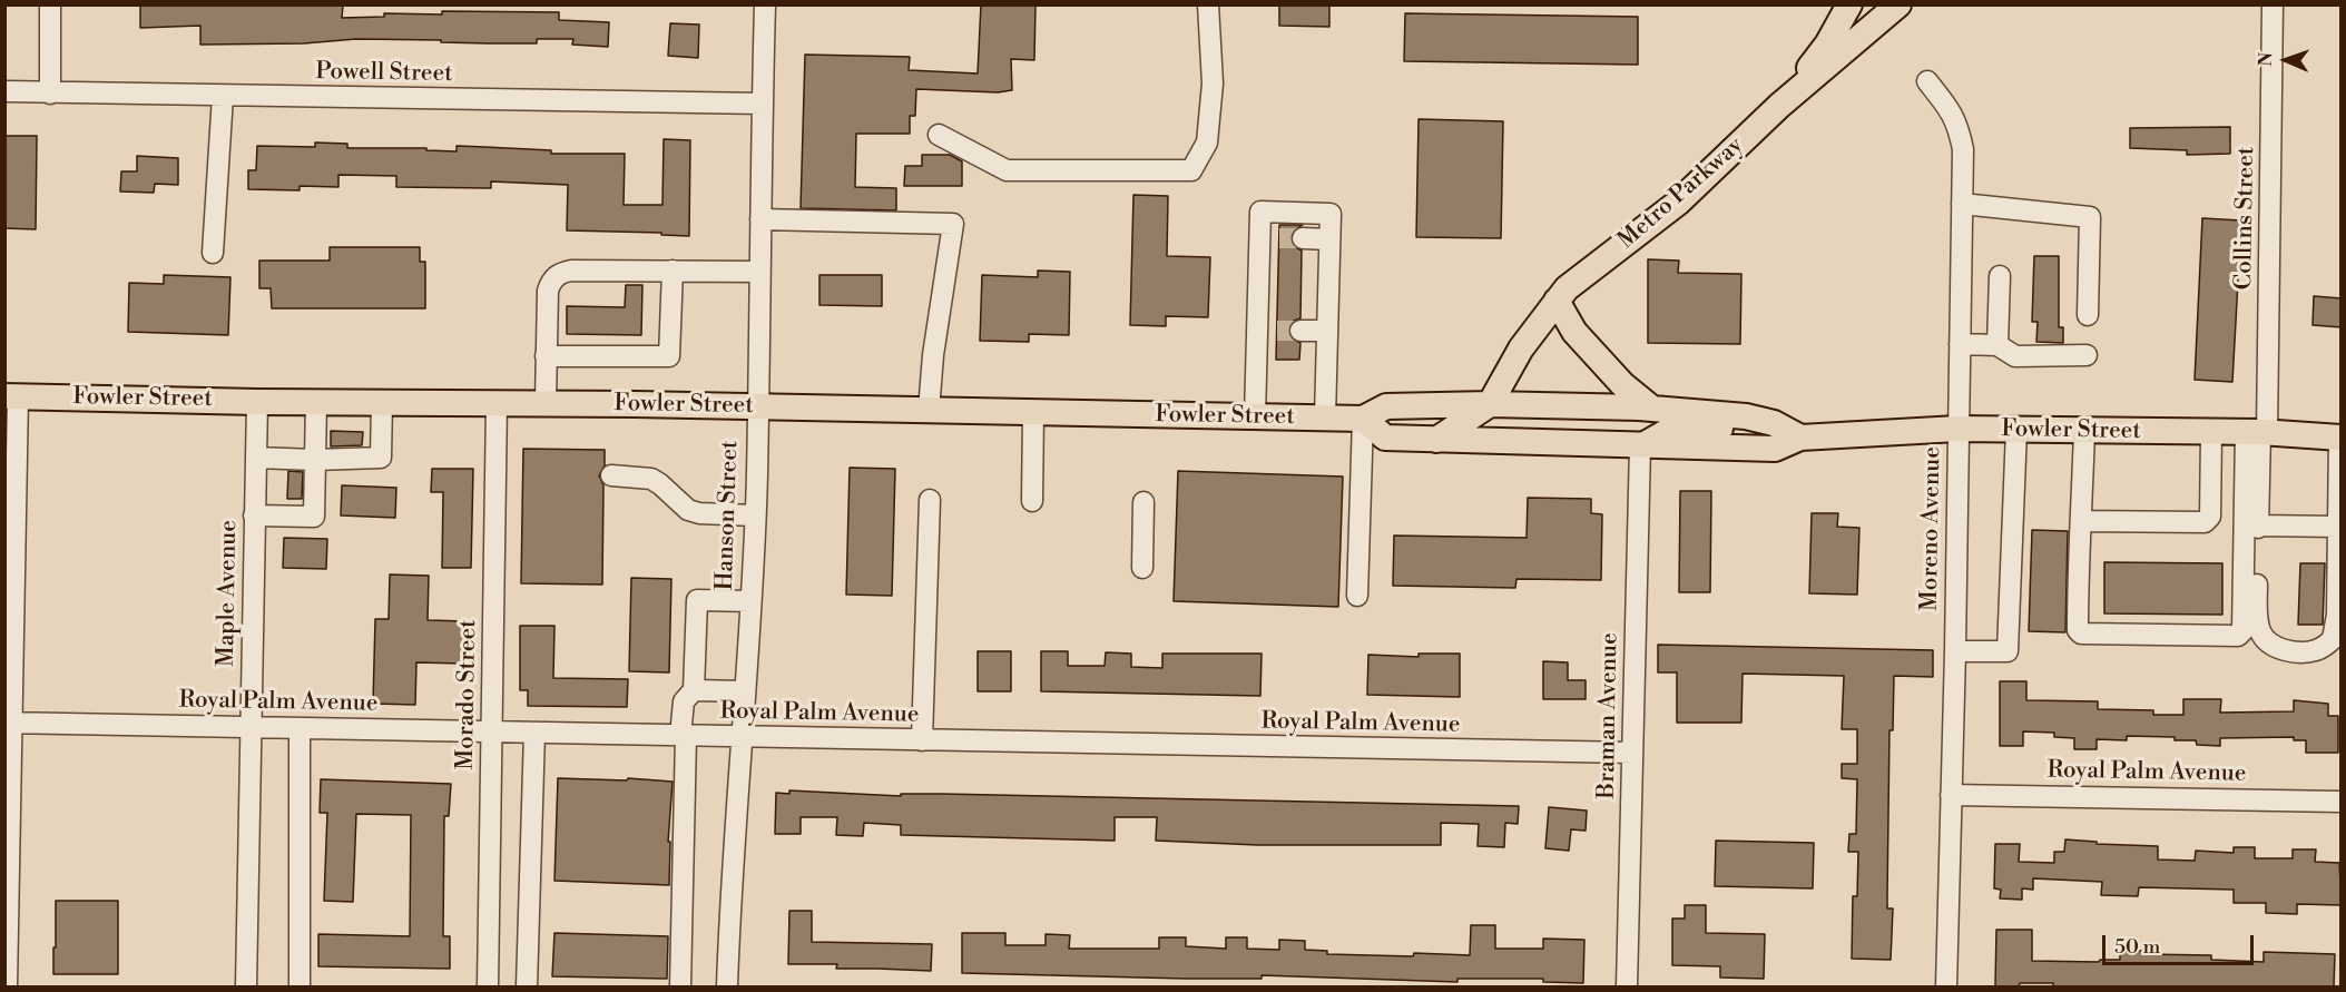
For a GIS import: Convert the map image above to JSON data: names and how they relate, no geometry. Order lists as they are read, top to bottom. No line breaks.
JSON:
{"streets":{"main road":["Metro Parkway","Fowler Street"],"street":["Powell Street","Collins Street","Hanson Street","Moreno Avenue","Maple Avenue","Morado Street","Royal Palm Avenue","Braman Avenue"]},"crossings":[["Powell Street","Hanson Street"],["Metro Parkway","Fowler Street"],["Collins Street","Fowler Street"],["Fowler Street","Hanson Street"],["Fowler Street","Moreno Avenue"],["Fowler Street","Maple Avenue"],["Fowler Street","Morado Street"],["Fowler Street","Braman Avenue"],["Hanson Street","Royal Palm Avenue"],["Moreno Avenue","Royal Palm Avenue"],["Maple Avenue","Royal Palm Avenue"],["Morado Street","Royal Palm Avenue"],["Royal Palm Avenue","Braman Avenue"]],"scale_bar":"50 m","north":"left"}
